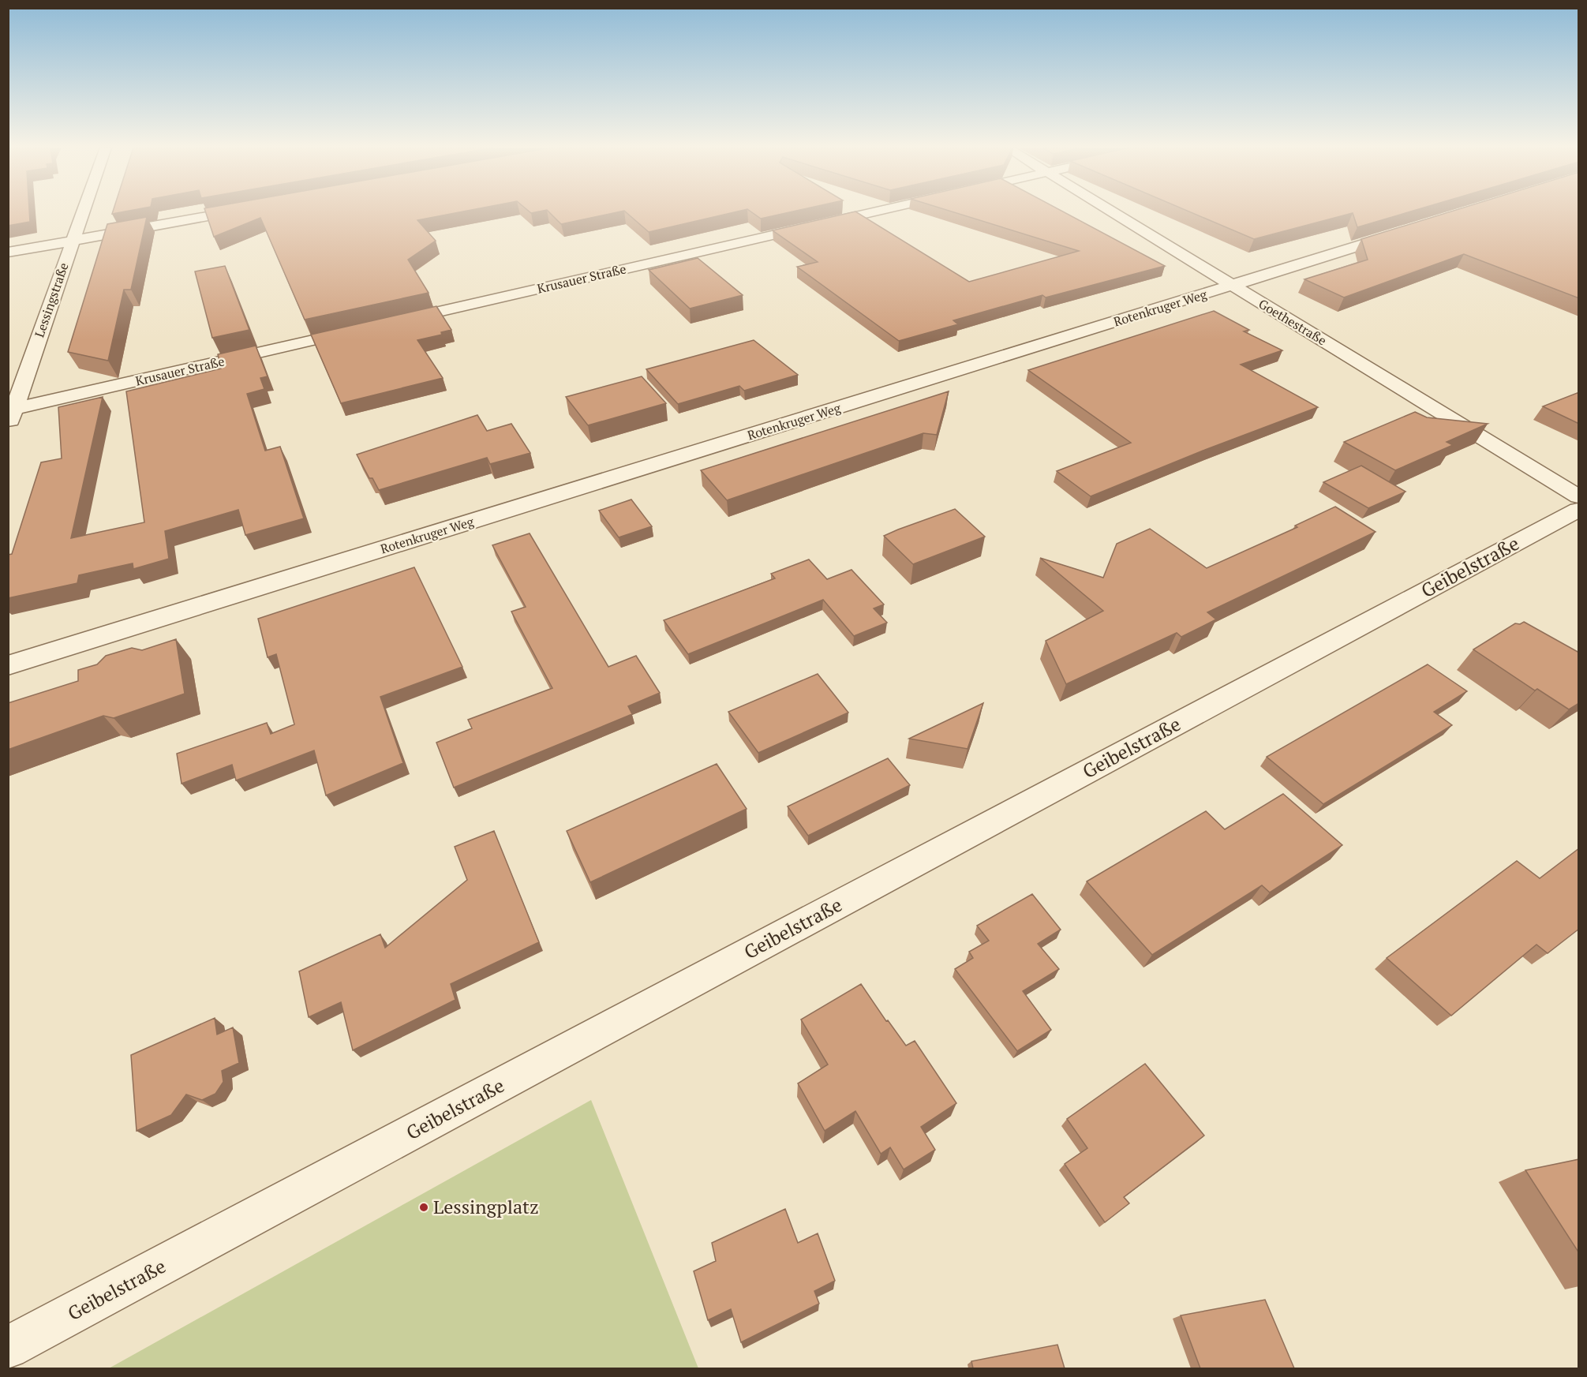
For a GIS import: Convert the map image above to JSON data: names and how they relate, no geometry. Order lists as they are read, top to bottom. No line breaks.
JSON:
{"streets":{"street":["Krusauer Straße","Lessingstraße","Rotenkruger Weg","Goethestraße","Geibelstraße"]},"crossings":[["Krusauer Straße","Lessingstraße"],["Rotenkruger Weg","Goethestraße"]],"places":["Lessingplatz"]}
